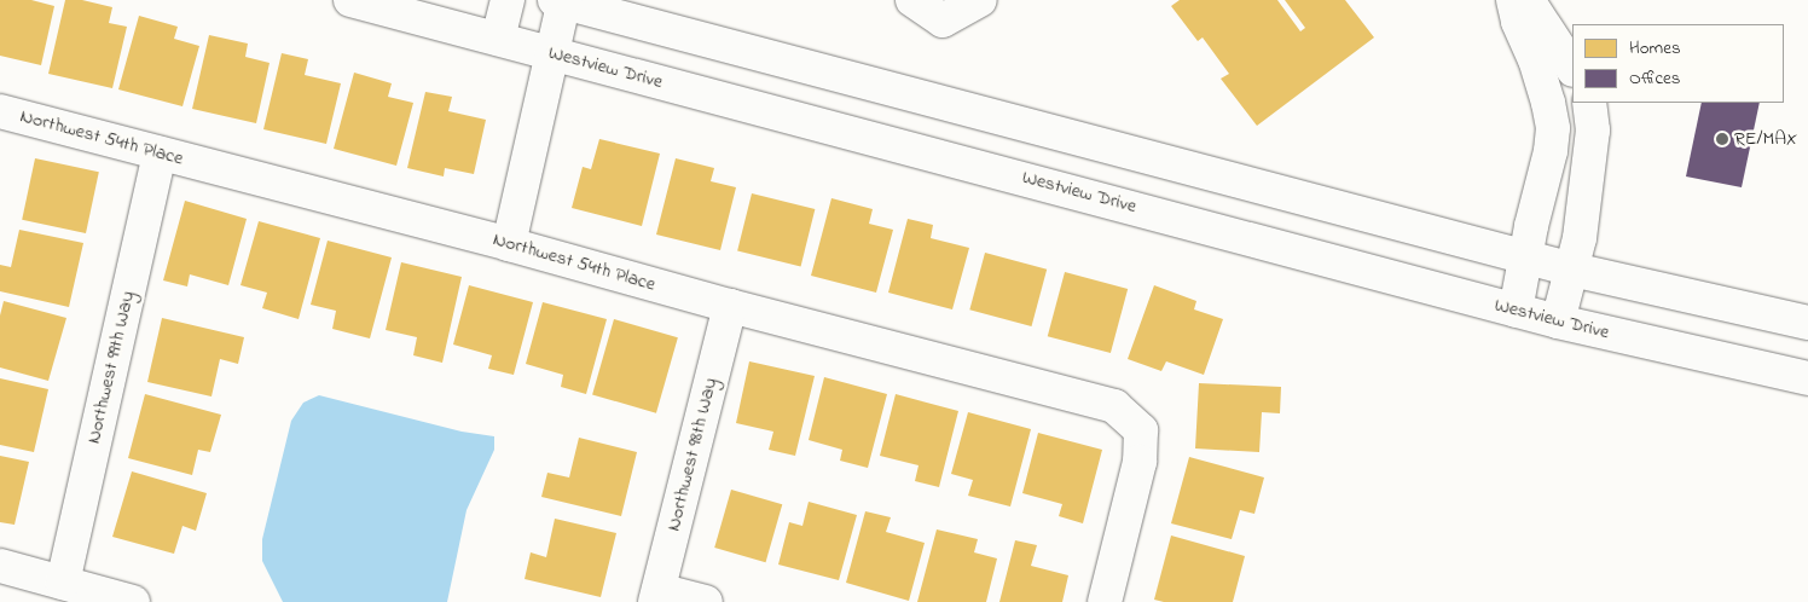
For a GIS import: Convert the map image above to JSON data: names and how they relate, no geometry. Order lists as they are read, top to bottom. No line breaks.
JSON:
{"streets":{"street":["Westview Drive","Northwest 54th Place","Northwest 99th Way","Northwest 98th Way"]},"crossings":[["Northwest 54th Place","Northwest 99th Way"],["Northwest 54th Place","Northwest 98th Way"]],"places":["RE/MAX"],"legend":["Homes","Offices"]}
